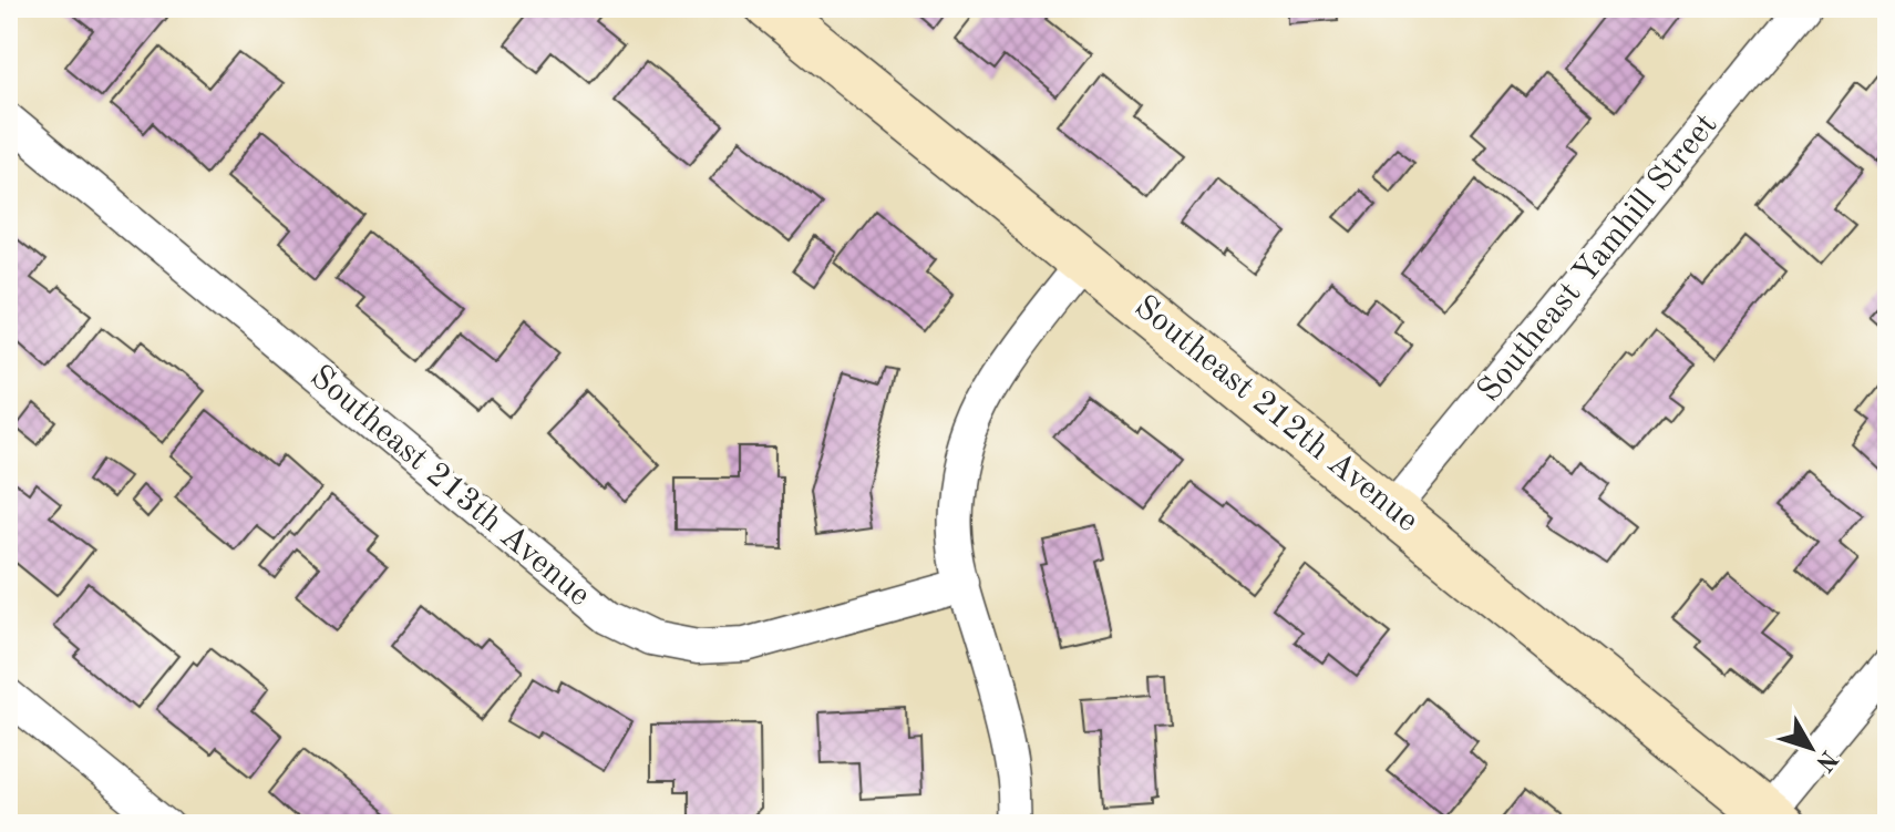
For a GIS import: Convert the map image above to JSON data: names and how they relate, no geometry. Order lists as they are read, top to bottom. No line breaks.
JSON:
{"streets":{"street":["Southeast Yamhill Street","Southeast 212th Avenue","Southeast 213th Avenue"]},"crossings":[["Southeast Yamhill Street","Southeast 212th Avenue"]],"north":"bottom right"}
